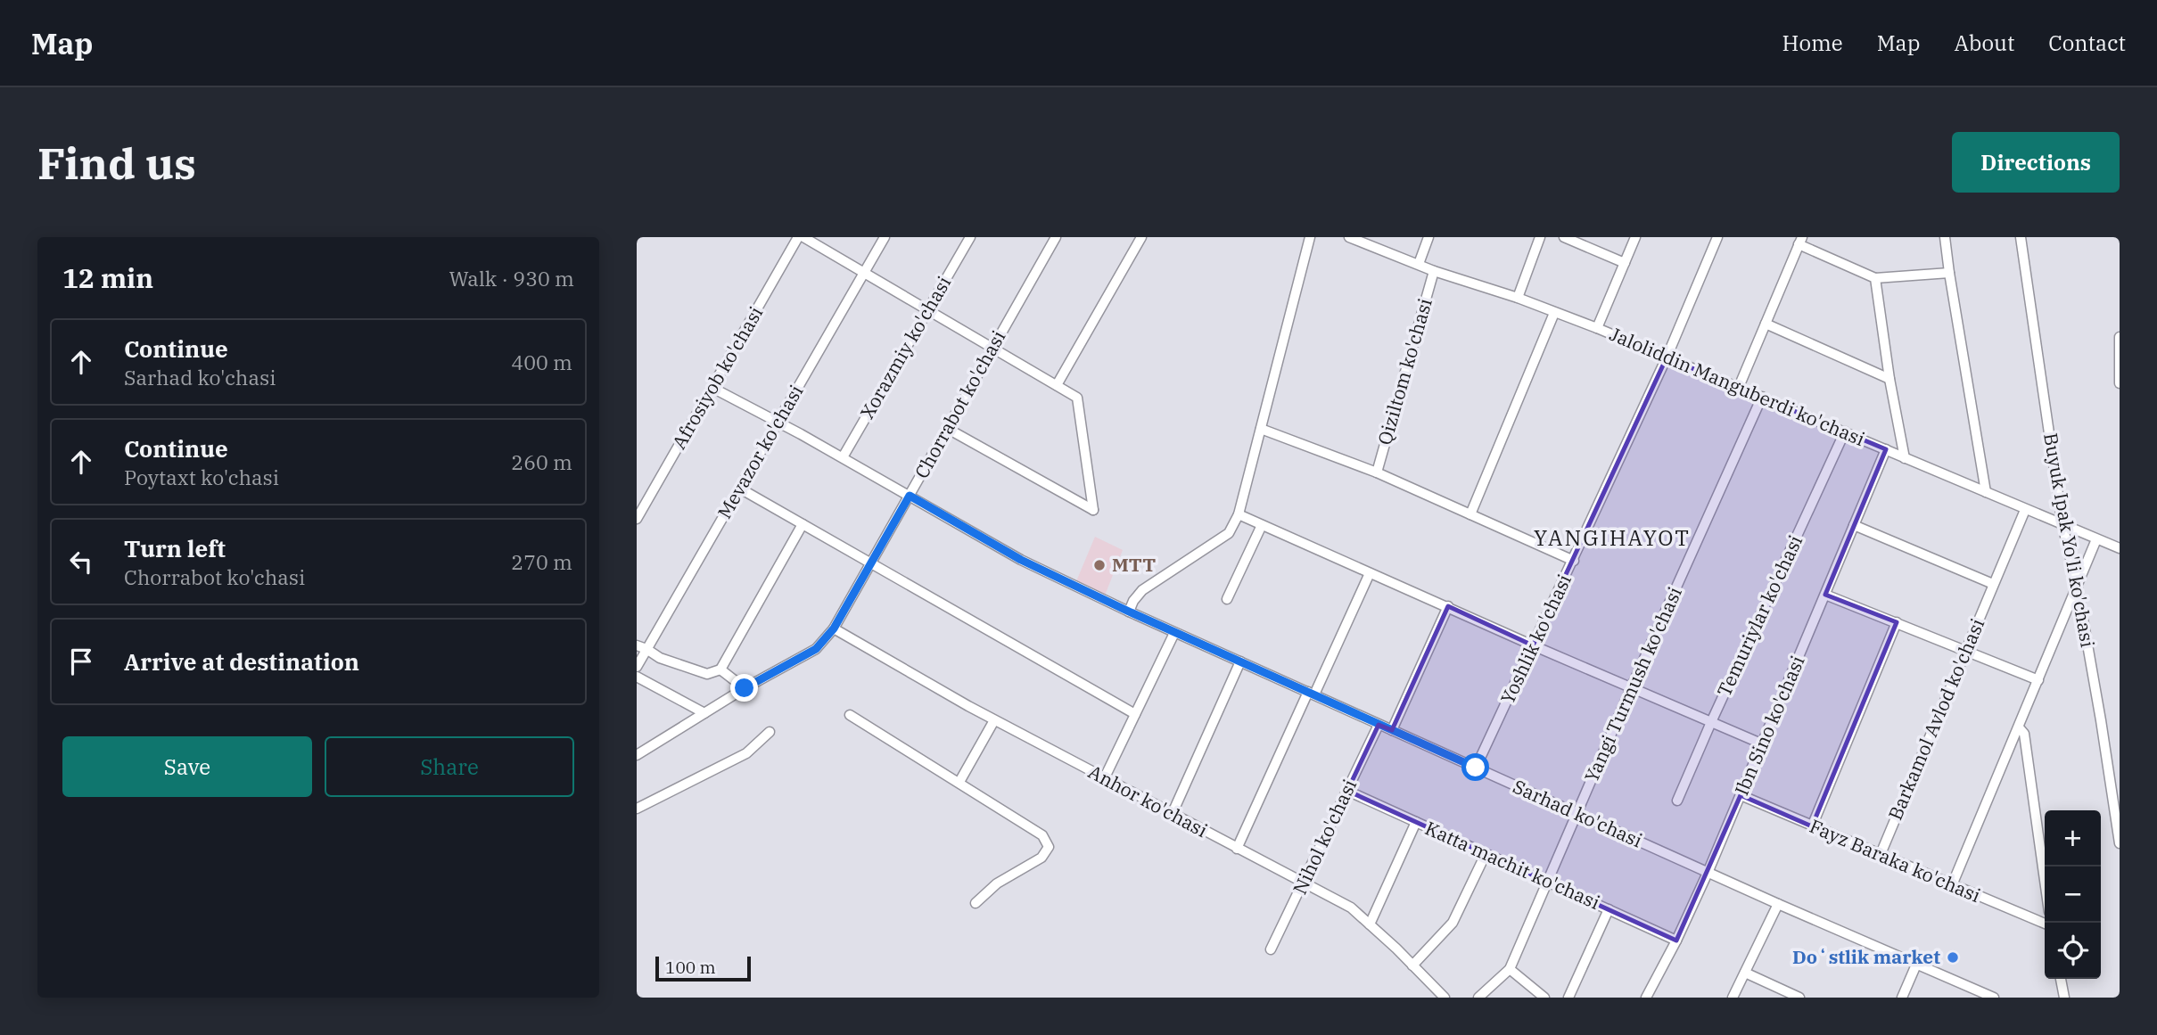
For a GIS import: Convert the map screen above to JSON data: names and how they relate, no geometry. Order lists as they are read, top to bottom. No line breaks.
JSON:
{"streets":{"street":["Xorazmiy ko'chasi","Qiziltom ko'chasi","Afrosiyob ko'chasi","Jaloliddin Manguberdi ko'chasi","Chorrabot ko'chasi","Mevazor ko'chasi","Buyuk Ipak Yo'li ko'chasi","Temuriylar ko'chasi","Yoshlik ko'chasi","Yangi Turmush ko'chasi","Barkamol Avlod ko'chasi","Ibn Sino ko'chasi","Anhor ko'chasi","Sarhad ko'chasi","Nihol ko'chasi","Fayz Baraka ko'chasi","Katta machit ko'chasi"]},"crossings":[["Xorazmiy ko'chasi","Sarhad ko'chasi"],["Qiziltom ko'chasi","Jaloliddin Manguberdi ko'chasi"],["Afrosiyob ko'chasi","Sarhad ko'chasi"],["Jaloliddin Manguberdi ko'chasi","Buyuk Ipak Yo'li ko'chasi"],["Jaloliddin Manguberdi ko'chasi","Temuriylar ko'chasi"],["Jaloliddin Manguberdi ko'chasi","Yoshlik ko'chasi"],["Jaloliddin Manguberdi ko'chasi","Yangi Turmush ko'chasi"],["Jaloliddin Manguberdi ko'chasi","Barkamol Avlod ko'chasi"],["Jaloliddin Manguberdi ko'chasi","Ibn Sino ko'chasi"],["Chorrabot ko'chasi","Anhor ko'chasi"],["Chorrabot ko'chasi","Sarhad ko'chasi"],["Mevazor ko'chasi","Sarhad ko'chasi"],["Yoshlik ko'chasi","Sarhad ko'chasi"],["Yangi Turmush ko'chasi","Sarhad ko'chasi"],["Yangi Turmush ko'chasi","Katta machit ko'chasi"],["Barkamol Avlod ko'chasi","Fayz Baraka ko'chasi"],["Ibn Sino ko'chasi","Sarhad ko'chasi"],["Ibn Sino ko'chasi","Fayz Baraka ko'chasi"],["Ibn Sino ko'chasi","Katta machit ko'chasi"],["Anhor ko'chasi","Nihol ko'chasi"],["Sarhad ko'chasi","Nihol ko'chasi"],["Nihol ko'chasi","Katta machit ko'chasi"]],"districts":["YANGIHAYOT"],"places":["MTT","Doʻstlik market"],"scale_bar":"100 m","page":{"header":"Map","nav":["Home","Map","About","Contact"],"buttons":["Directions",["Save","Share"]],"title":"Find us","heading":["12 min","Walk · 930 m"],"list":[["Continue","Sarhad ko'chasi","400 m"],["Continue","Poytaxt ko'chasi","260 m"],["Turn left","Chorrabot ko'chasi","270 m"],"Arrive at destination"],"map_buttons":["+","−"],"scale":"100 m"}}
